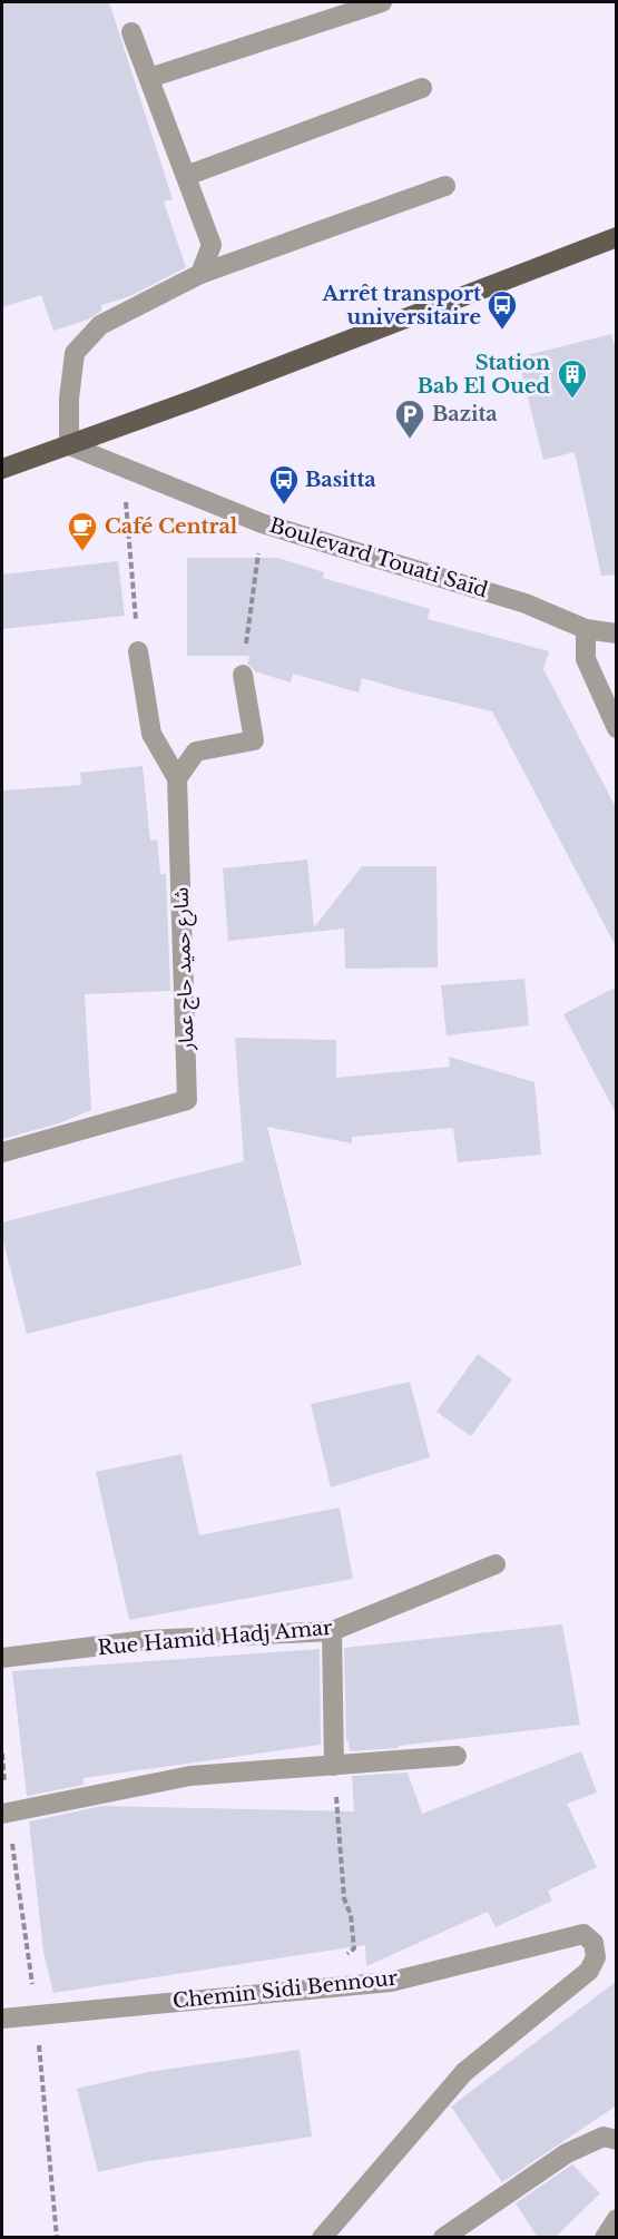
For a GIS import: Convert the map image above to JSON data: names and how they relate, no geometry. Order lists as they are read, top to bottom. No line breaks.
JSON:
{"streets":{"street":["Boulevard Touati Saïd","شارع حميد حاج عمار","Rue Hamid Hadj Amar","Chemin Sidi Bennour"]},"places":{"bus stop":["Arrêt transport universitaire","Basitta"],"building":["Station Bab El Oued"],"parking":["Bazita"],"cafe":["Café Central"]}}
